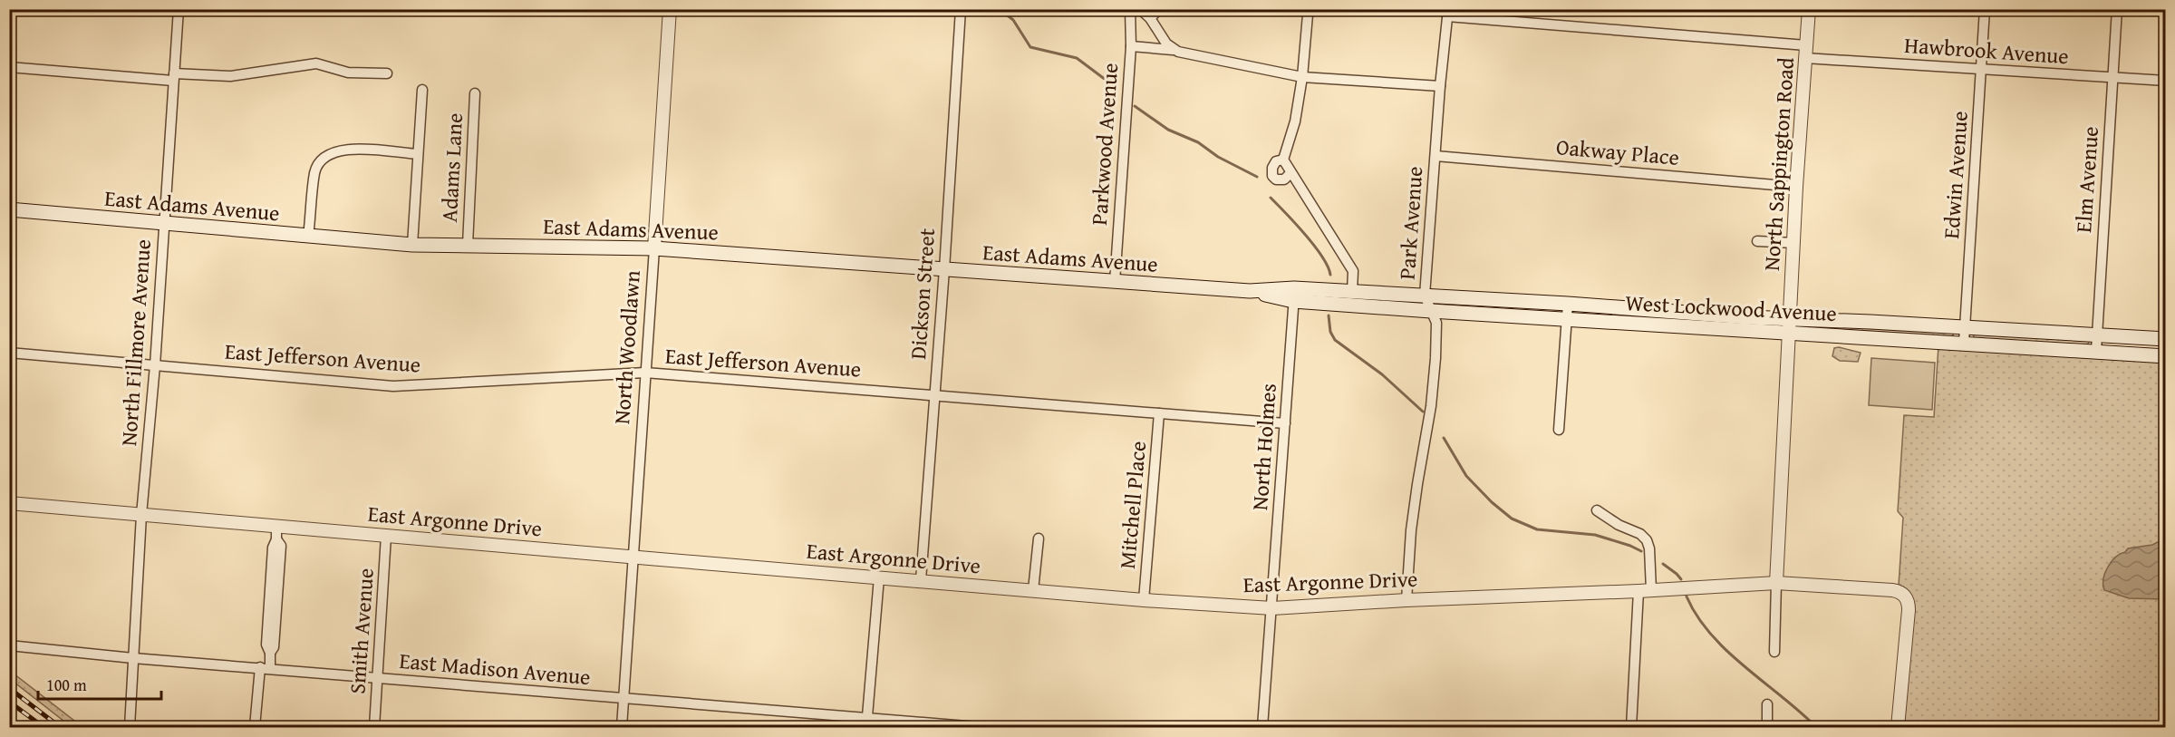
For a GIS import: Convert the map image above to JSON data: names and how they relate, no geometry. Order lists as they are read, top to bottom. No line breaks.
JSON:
{"streets":{"main road":["East Adams Avenue","West Lockwood Avenue"],"street":["Hawbrook Avenue","Parkwood Avenue","Oakway Place","North Sappington Road","Adams Lane","Edwin Avenue","Elm Avenue","Park Avenue","Dickson Street","North Fillmore Avenue","North Woodlawn","East Jefferson Avenue","North Holmes","Mitchell Place","East Argonne Drive","Smith Avenue","East Madison Avenue"]},"crossings":[["Hawbrook Avenue","North Sappington Road"],["Hawbrook Avenue","Edwin Avenue"],["Hawbrook Avenue","Elm Avenue"],["Parkwood Avenue","East Adams Avenue"],["Oakway Place","North Sappington Road"],["Oakway Place","Park Avenue"],["North Sappington Road","West Lockwood Avenue"],["North Sappington Road","East Argonne Drive"],["Adams Lane","East Adams Avenue"],["Edwin Avenue","West Lockwood Avenue"],["Elm Avenue","West Lockwood Avenue"],["East Adams Avenue","Dickson Street"],["East Adams Avenue","West Lockwood Avenue"],["East Adams Avenue","North Fillmore Avenue"],["East Adams Avenue","North Woodlawn"],["East Adams Avenue","North Holmes"],["Park Avenue","West Lockwood Avenue"],["Park Avenue","East Argonne Drive"],["Dickson Street","East Jefferson Avenue"],["Dickson Street","East Argonne Drive"],["West Lockwood Avenue","North Holmes"],["North Fillmore Avenue","East Jefferson Avenue"],["North Fillmore Avenue","East Argonne Drive"],["North Fillmore Avenue","East Madison Avenue"],["North Woodlawn","East Jefferson Avenue"],["North Woodlawn","East Argonne Drive"],["North Woodlawn","East Madison Avenue"],["East Jefferson Avenue","North Holmes"],["East Jefferson Avenue","Mitchell Place"],["North Holmes","East Argonne Drive"],["Mitchell Place","East Argonne Drive"],["East Argonne Drive","Smith Avenue"],["Smith Avenue","East Madison Avenue"]],"scale_bar":"100 m"}
